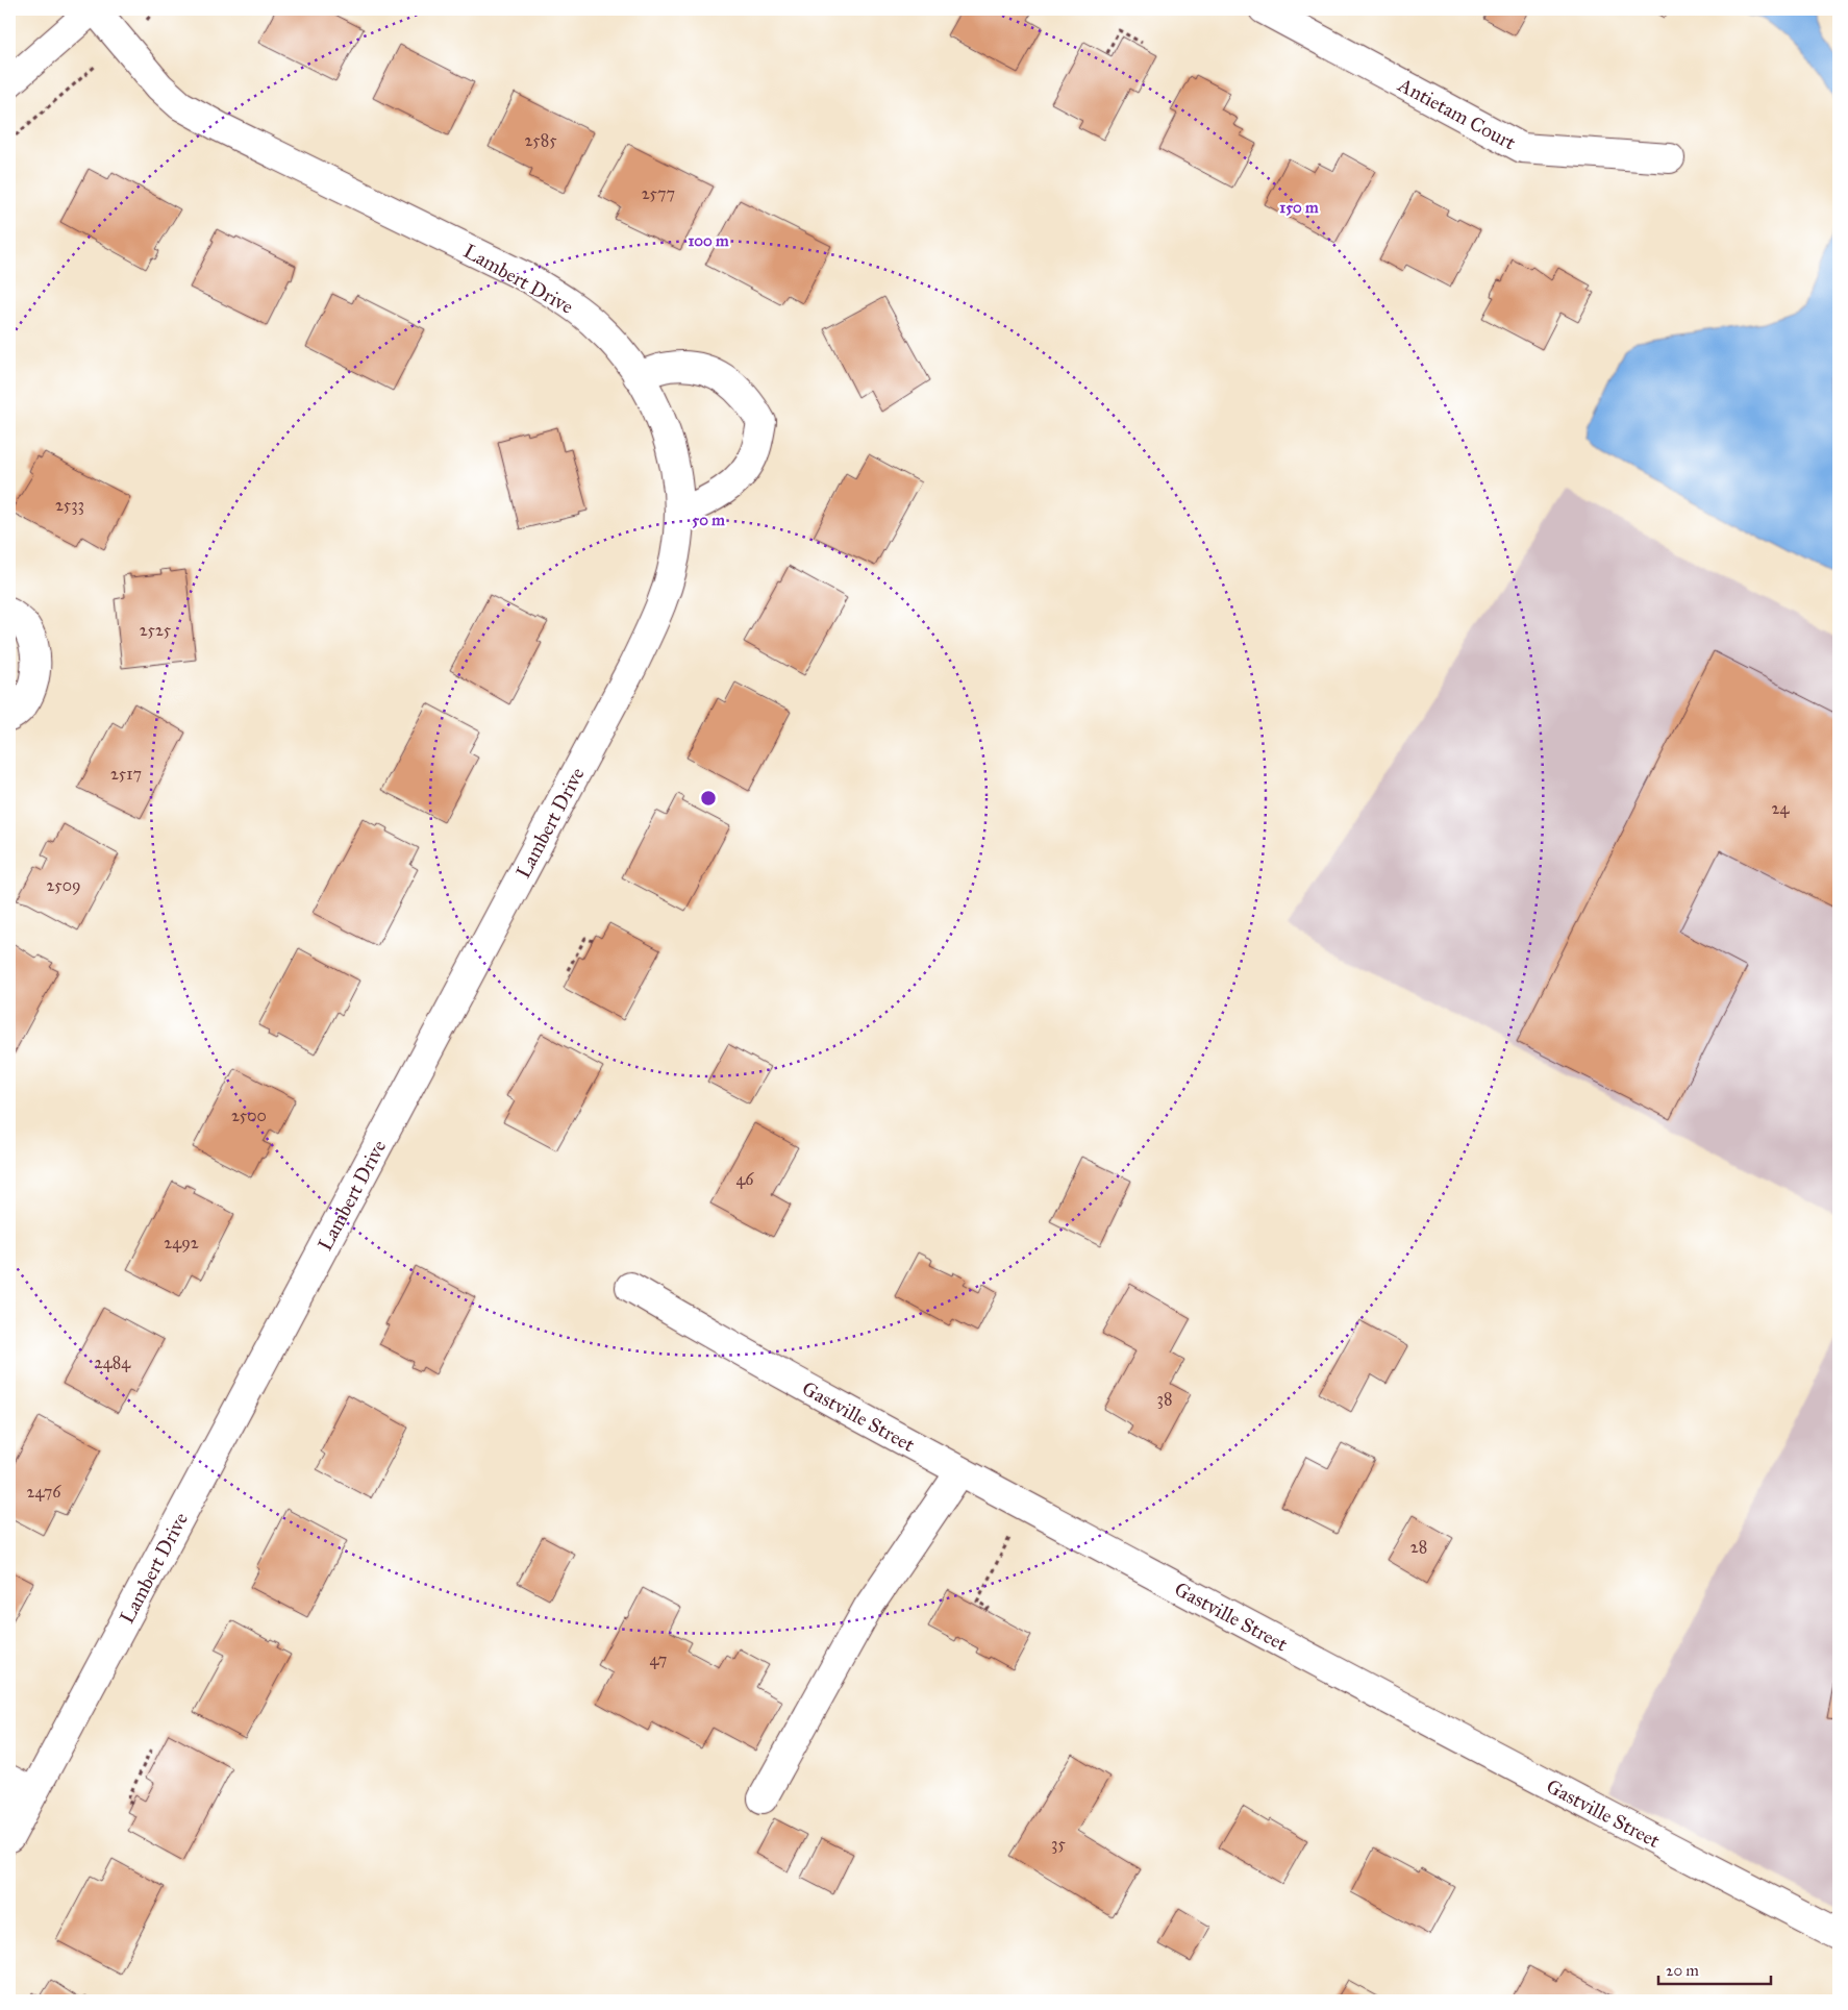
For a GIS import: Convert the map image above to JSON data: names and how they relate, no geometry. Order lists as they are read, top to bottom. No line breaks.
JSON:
{"streets":{"street":["Antietam Court","Lambert Drive","Gastville Street"]},"house_numbers":["2585","2577","2533","2525","2517","24","2509","2500","46","2492","2484","38","2476","28","47","35"],"scale_bar":"20 m","rings":["150 m","100 m","50 m"]}
